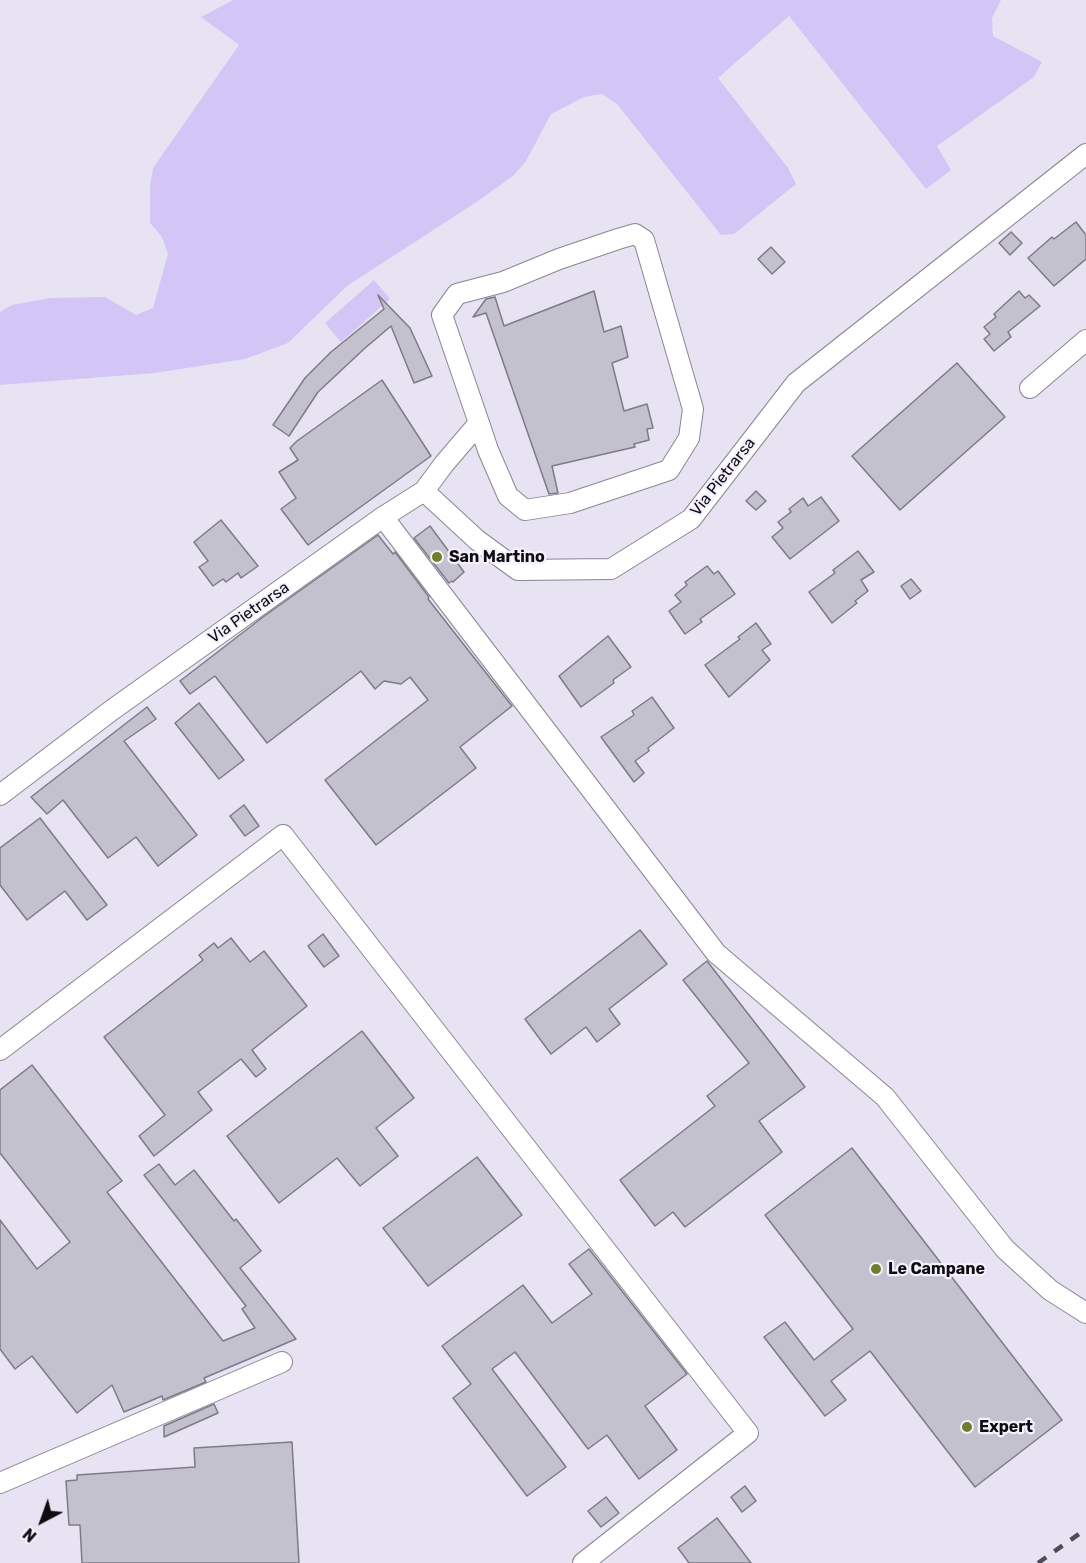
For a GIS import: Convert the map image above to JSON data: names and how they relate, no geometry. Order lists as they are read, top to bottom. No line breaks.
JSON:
{"streets":{"street":["Via Pietrarsa"]},"places":["San Martino","Le Campane","Expert"],"north":"bottom left"}
